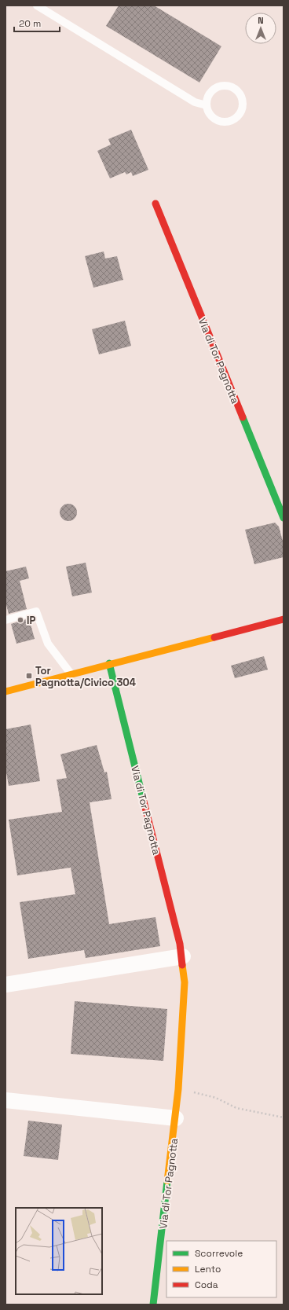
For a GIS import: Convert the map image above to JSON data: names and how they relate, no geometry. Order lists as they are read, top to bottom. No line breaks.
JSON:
{"streets":{"street":["Via di Tor Pagnotta"]},"places":{"other":["IP"],"transit":["Tor Pagnotta/Civico 304"]},"legend":["Scorrevole","Lento","Coda"],"scale_bar":"20 m","north":"top"}
